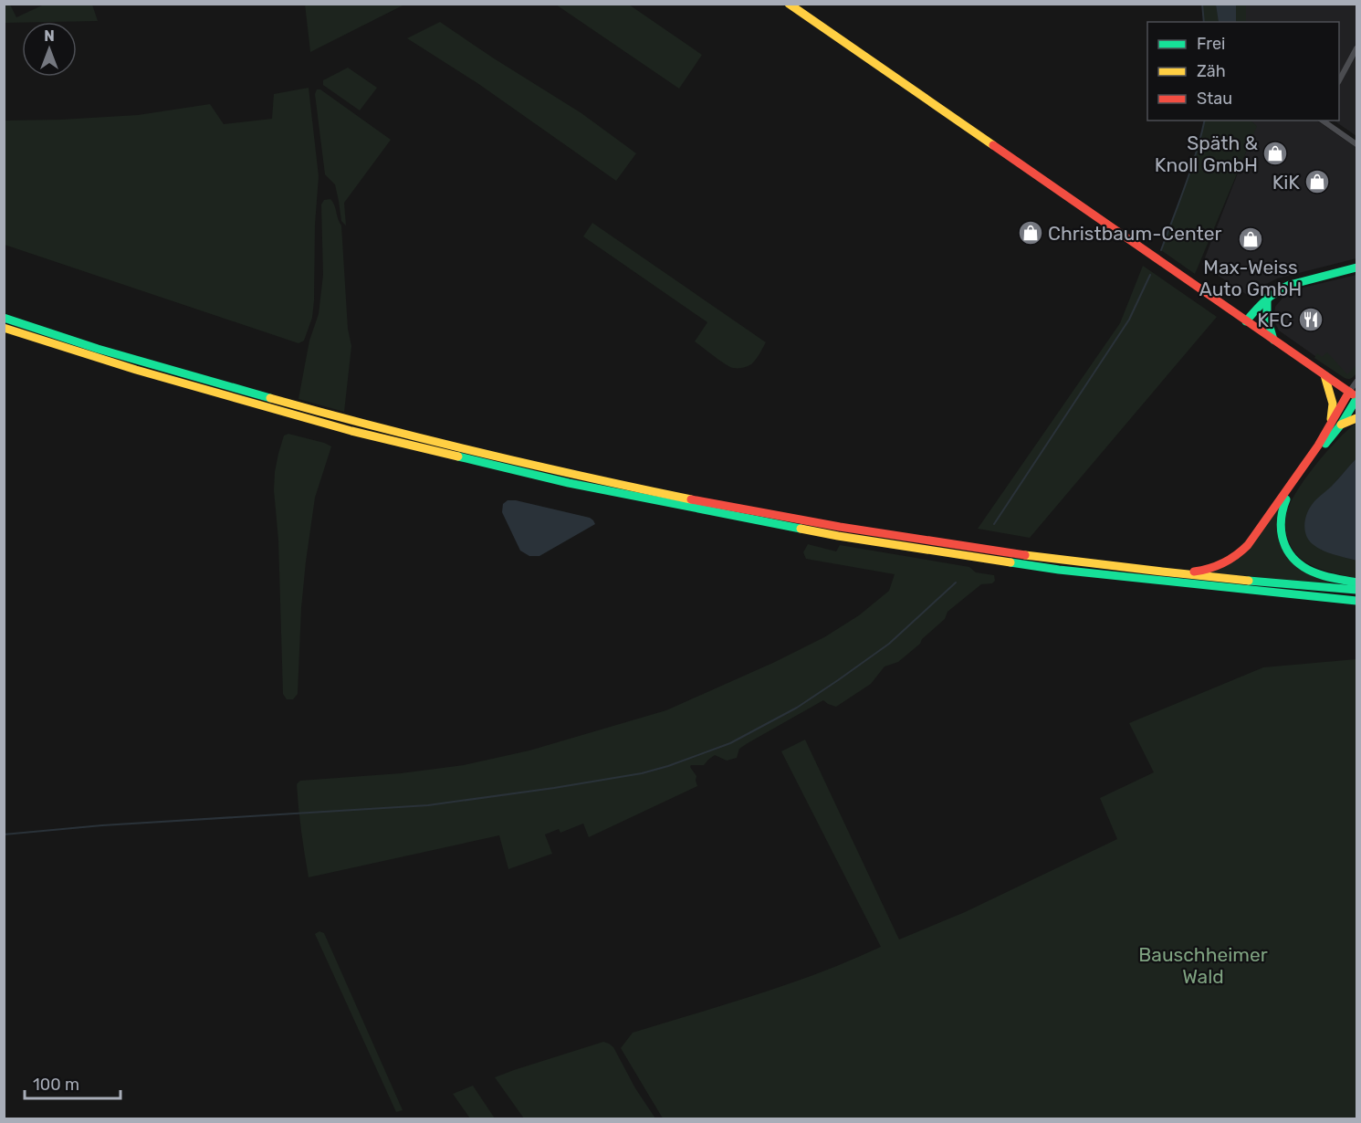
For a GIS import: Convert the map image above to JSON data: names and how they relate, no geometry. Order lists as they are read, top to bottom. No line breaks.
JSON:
{"parks":["Bauschheimer Wald"],"places":{"shop":["Späth & Knoll GmbH","KiK","Christbaum-Center","Max-Weiss Auto GmbH"],"restaurant":["KFC"]},"legend":["Frei","Zäh","Stau"],"scale_bar":"100 m","north":"top"}
